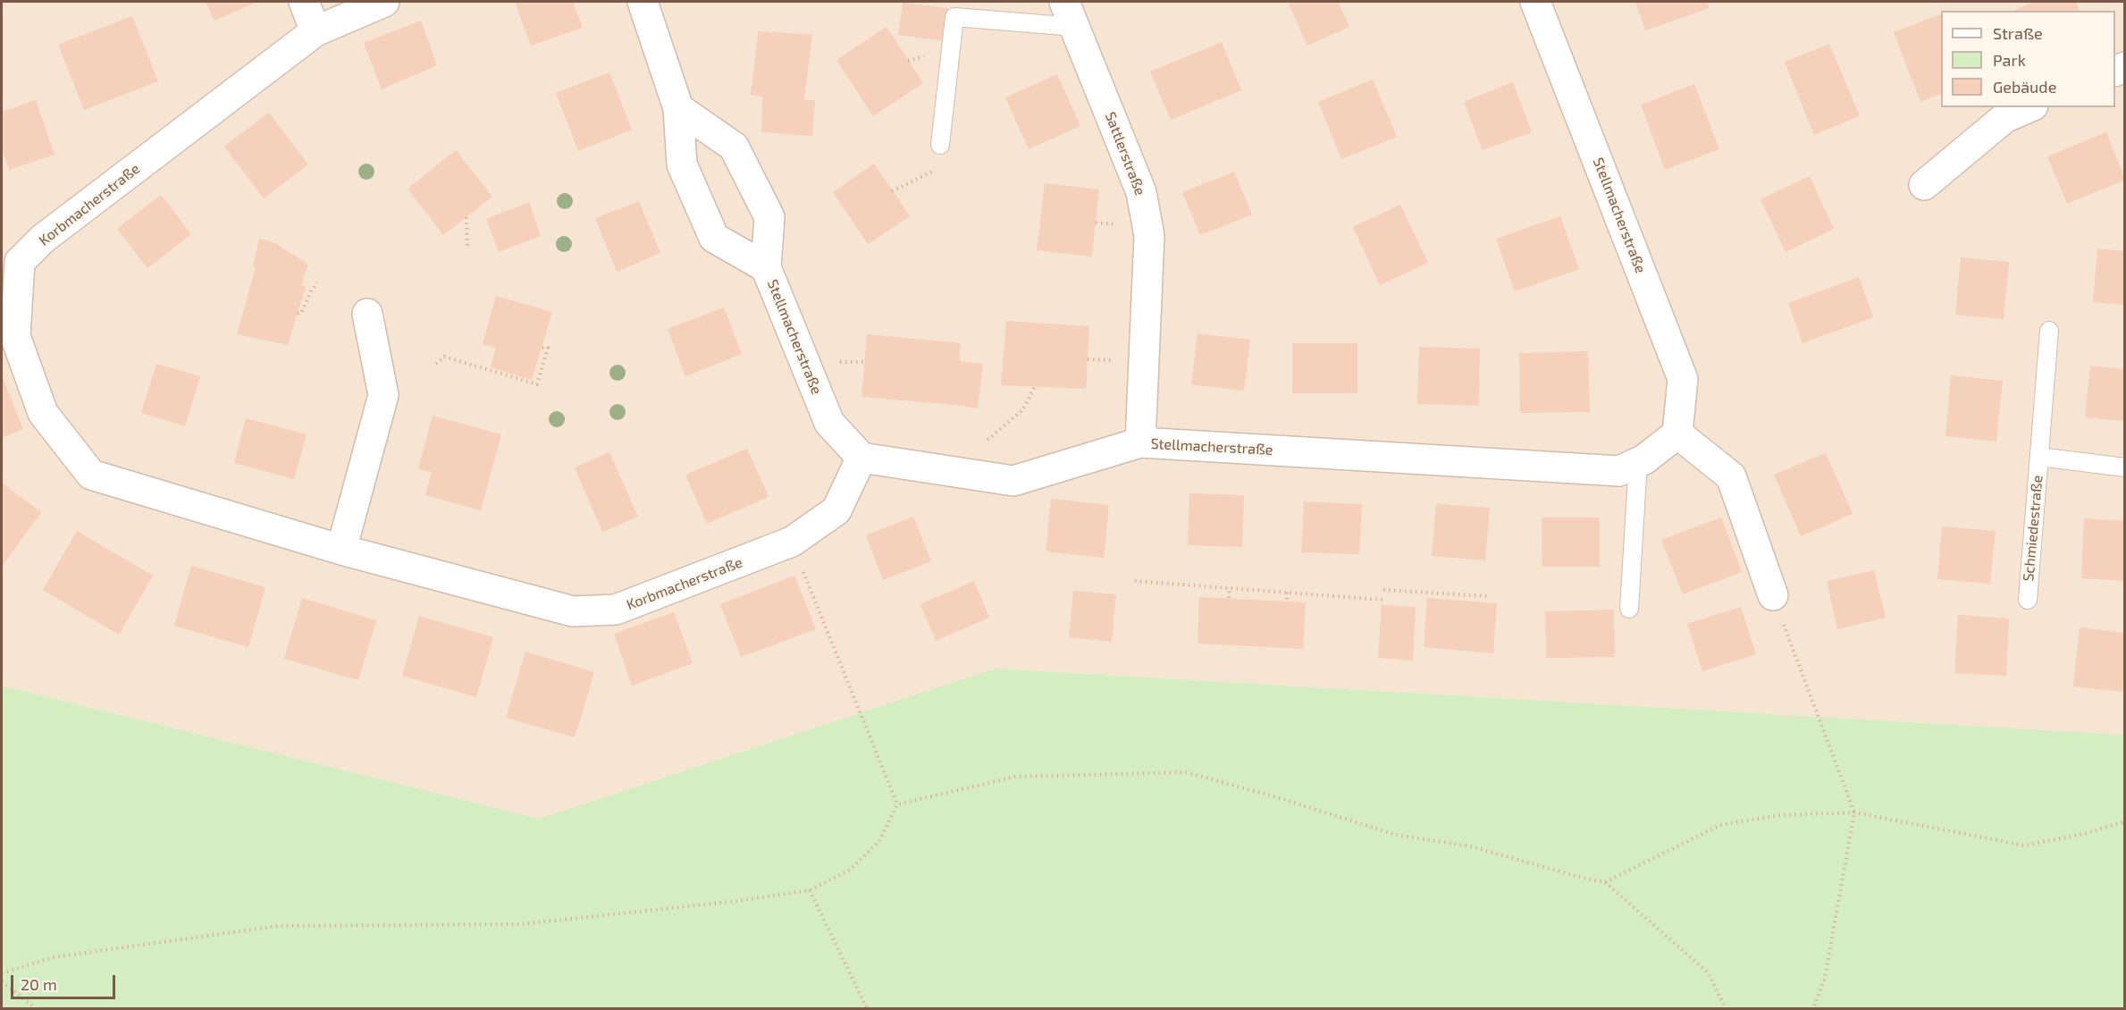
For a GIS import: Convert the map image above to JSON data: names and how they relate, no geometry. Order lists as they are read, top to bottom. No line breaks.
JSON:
{"streets":{"street":["Sattlerstraße","Korbmacherstraße","Stellmacherstraße"],"lane":["Schmiedestraße"]},"crossings":[["Sattlerstraße","Stellmacherstraße"],["Korbmacherstraße","Stellmacherstraße"]],"legend":["Straße","Park","Gebäude"],"scale_bar":"20 m"}
